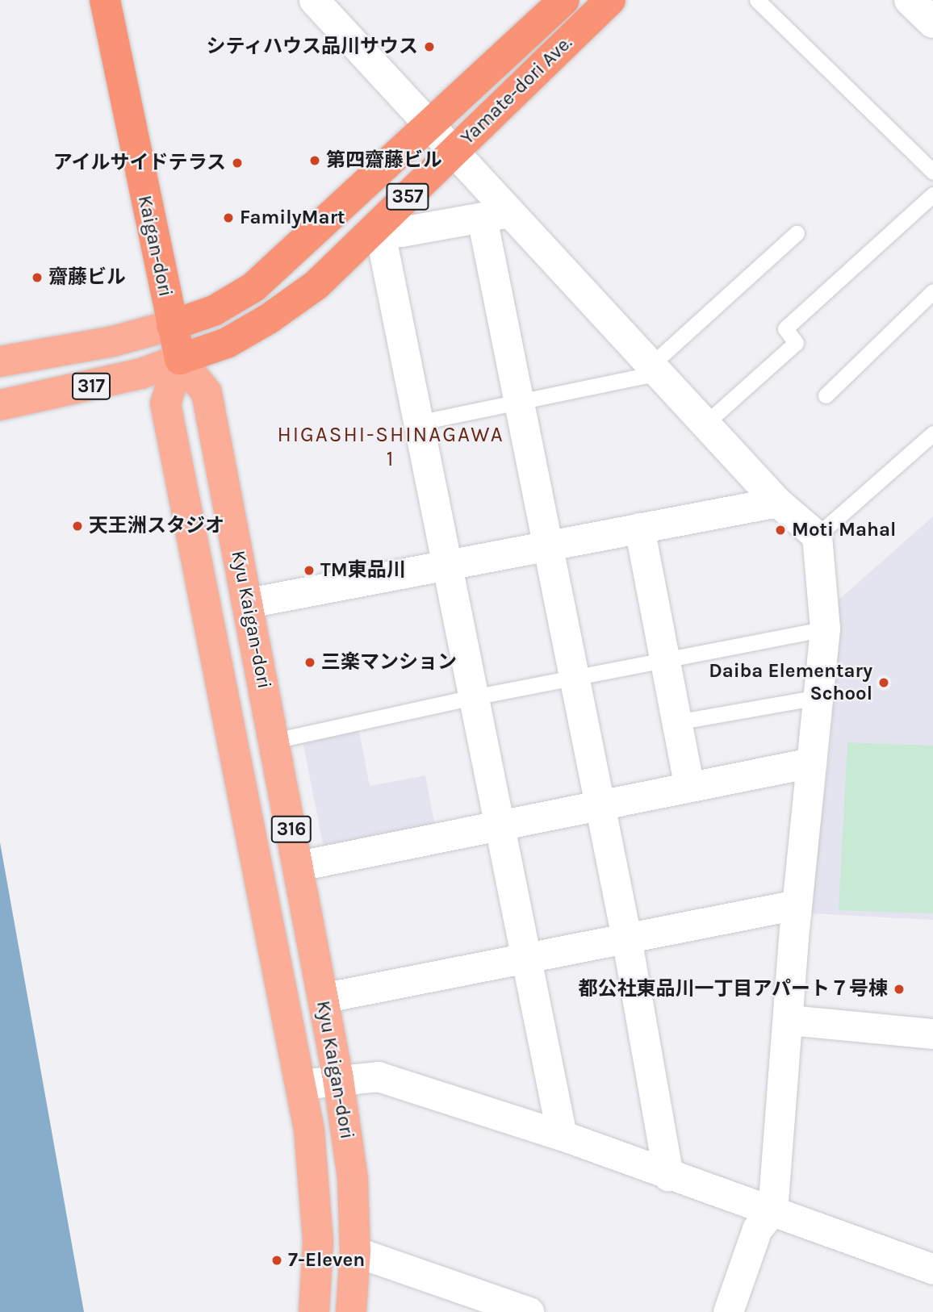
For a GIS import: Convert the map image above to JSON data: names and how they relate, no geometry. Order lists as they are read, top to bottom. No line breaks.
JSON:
{"streets":{"highway":["Yamate-dori Ave.","357","Kaigan-dori"],"main road":["317","Kyu Kaigan-dori","316"]},"crossings":[["Yamate-dori Ave.","Kaigan-dori"],["Yamate-dori Ave.","317"],["Yamate-dori Ave.","Kyu Kaigan-dori"],["Kaigan-dori","317"],["Kaigan-dori","Kyu Kaigan-dori"],["317","Kyu Kaigan-dori"]],"districts":["HIGASHI-SHINAGAWA 1"],"places":["シティハウス品川サウス","第四齋藤ビル","アイルサイドテラス","FamilyMart","齋藤ビル","天王洲スタジオ","Moti Mahal","TM東品川","三楽マンション","Daiba Elementary School","都公社東品川一丁目アパート７号棟","7-Eleven"]}
